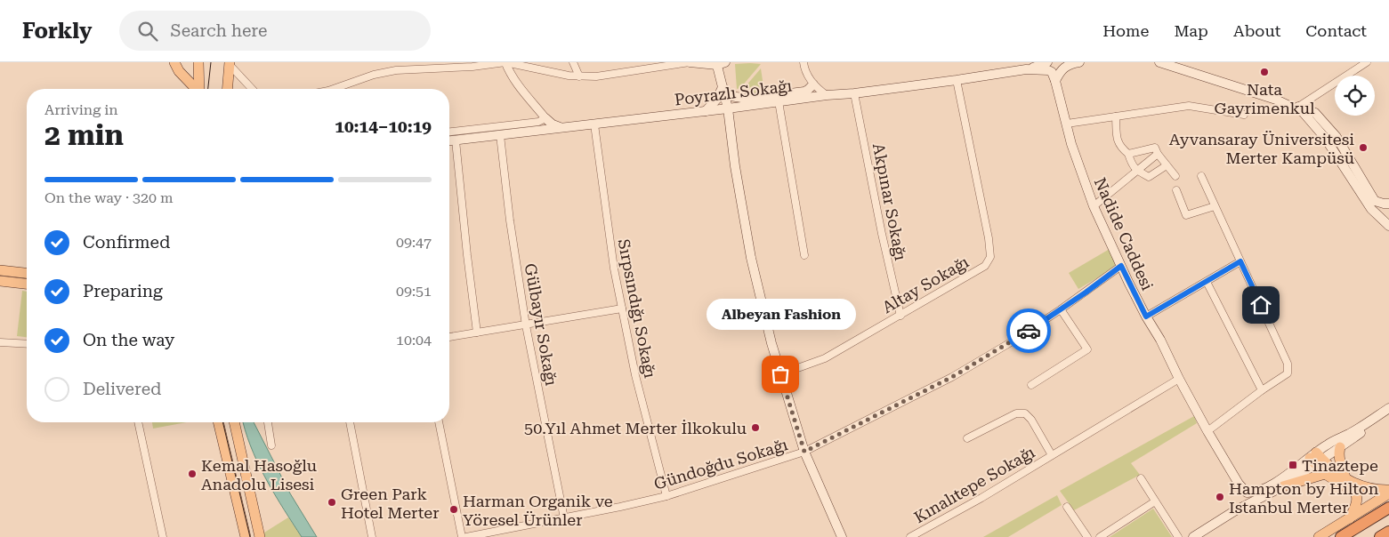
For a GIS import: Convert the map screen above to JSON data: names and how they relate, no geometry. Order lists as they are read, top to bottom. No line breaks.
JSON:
{"streets":{"main road":["Poyrazlı Sokağı","Nadide Caddesi"],"street":["Akpınar Sokağı","Altay Sokağı","Sırpsındığı Sokağı","Gülbayır Sokağı","Gündoğdu Sokağı","Kınalıtepe Sokağı"]},"crossings":[["Poyrazlı Sokağı","Akpınar Sokağı"],["Poyrazlı Sokağı","Altay Sokağı"],["Poyrazlı Sokağı","Sırpsındığı Sokağı"],["Poyrazlı Sokağı","Gülbayır Sokağı"],["Akpınar Sokağı","Altay Sokağı"],["Nadide Caddesi","Gündoğdu Sokağı"],["Nadide Caddesi","Kınalıtepe Sokağı"],["Sırpsındığı Sokağı","Gündoğdu Sokağı"],["Gülbayır Sokağı","Gündoğdu Sokağı"]],"places":{"other":["Nata Gayrimenkul","Ayvansaray Üniversitesi Merter Kampüsü","Albeyan Fashion","50.Yıl Ahmet Merter İlkokulu","Kemal Hasoğlu Anadolu Lisesi","Hampton by Hilton Istanbul Merter","Green Park Hotel Merter","Harman Organik ve Yöresel Ürünler"],"transit":["Tinaztepe"]},"page":{"header":"Forkly","search":"Search here","nav":["Home","Map","About","Contact"],"heading":["2 min","Arriving in","10:14–10:19"],"bar":"On the way · 320 m","list":[["Confirmed","09:47"],["Preparing","09:51"],["On the way","10:04"],"Delivered"],"bubble":"Albeyan Fashion"}}
